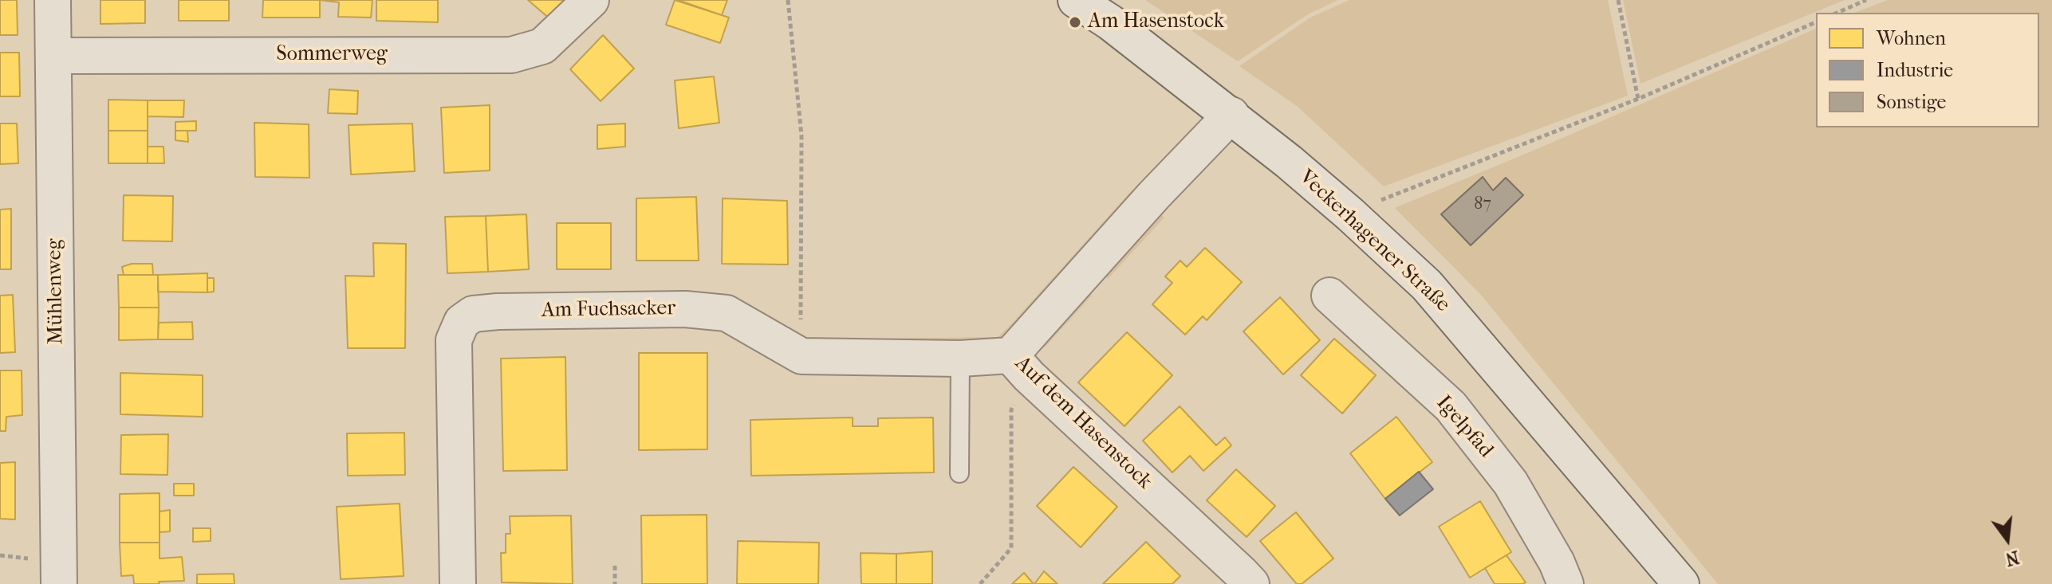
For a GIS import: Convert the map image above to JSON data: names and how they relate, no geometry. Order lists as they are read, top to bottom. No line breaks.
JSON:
{"streets":{"street":["Sommerweg","Veckerhagener Straße","Mühlenweg","Am Fuchsacker","Auf dem Hasenstock","Igelpfad"]},"crossings":[["Sommerweg","Mühlenweg"],["Veckerhagener Straße","Auf dem Hasenstock"],["Am Fuchsacker","Auf dem Hasenstock"]],"places":["Am Hasenstock"],"house_numbers":["87"],"legend":["Wohnen","Industrie","Sonstige"],"north":"bottom"}
